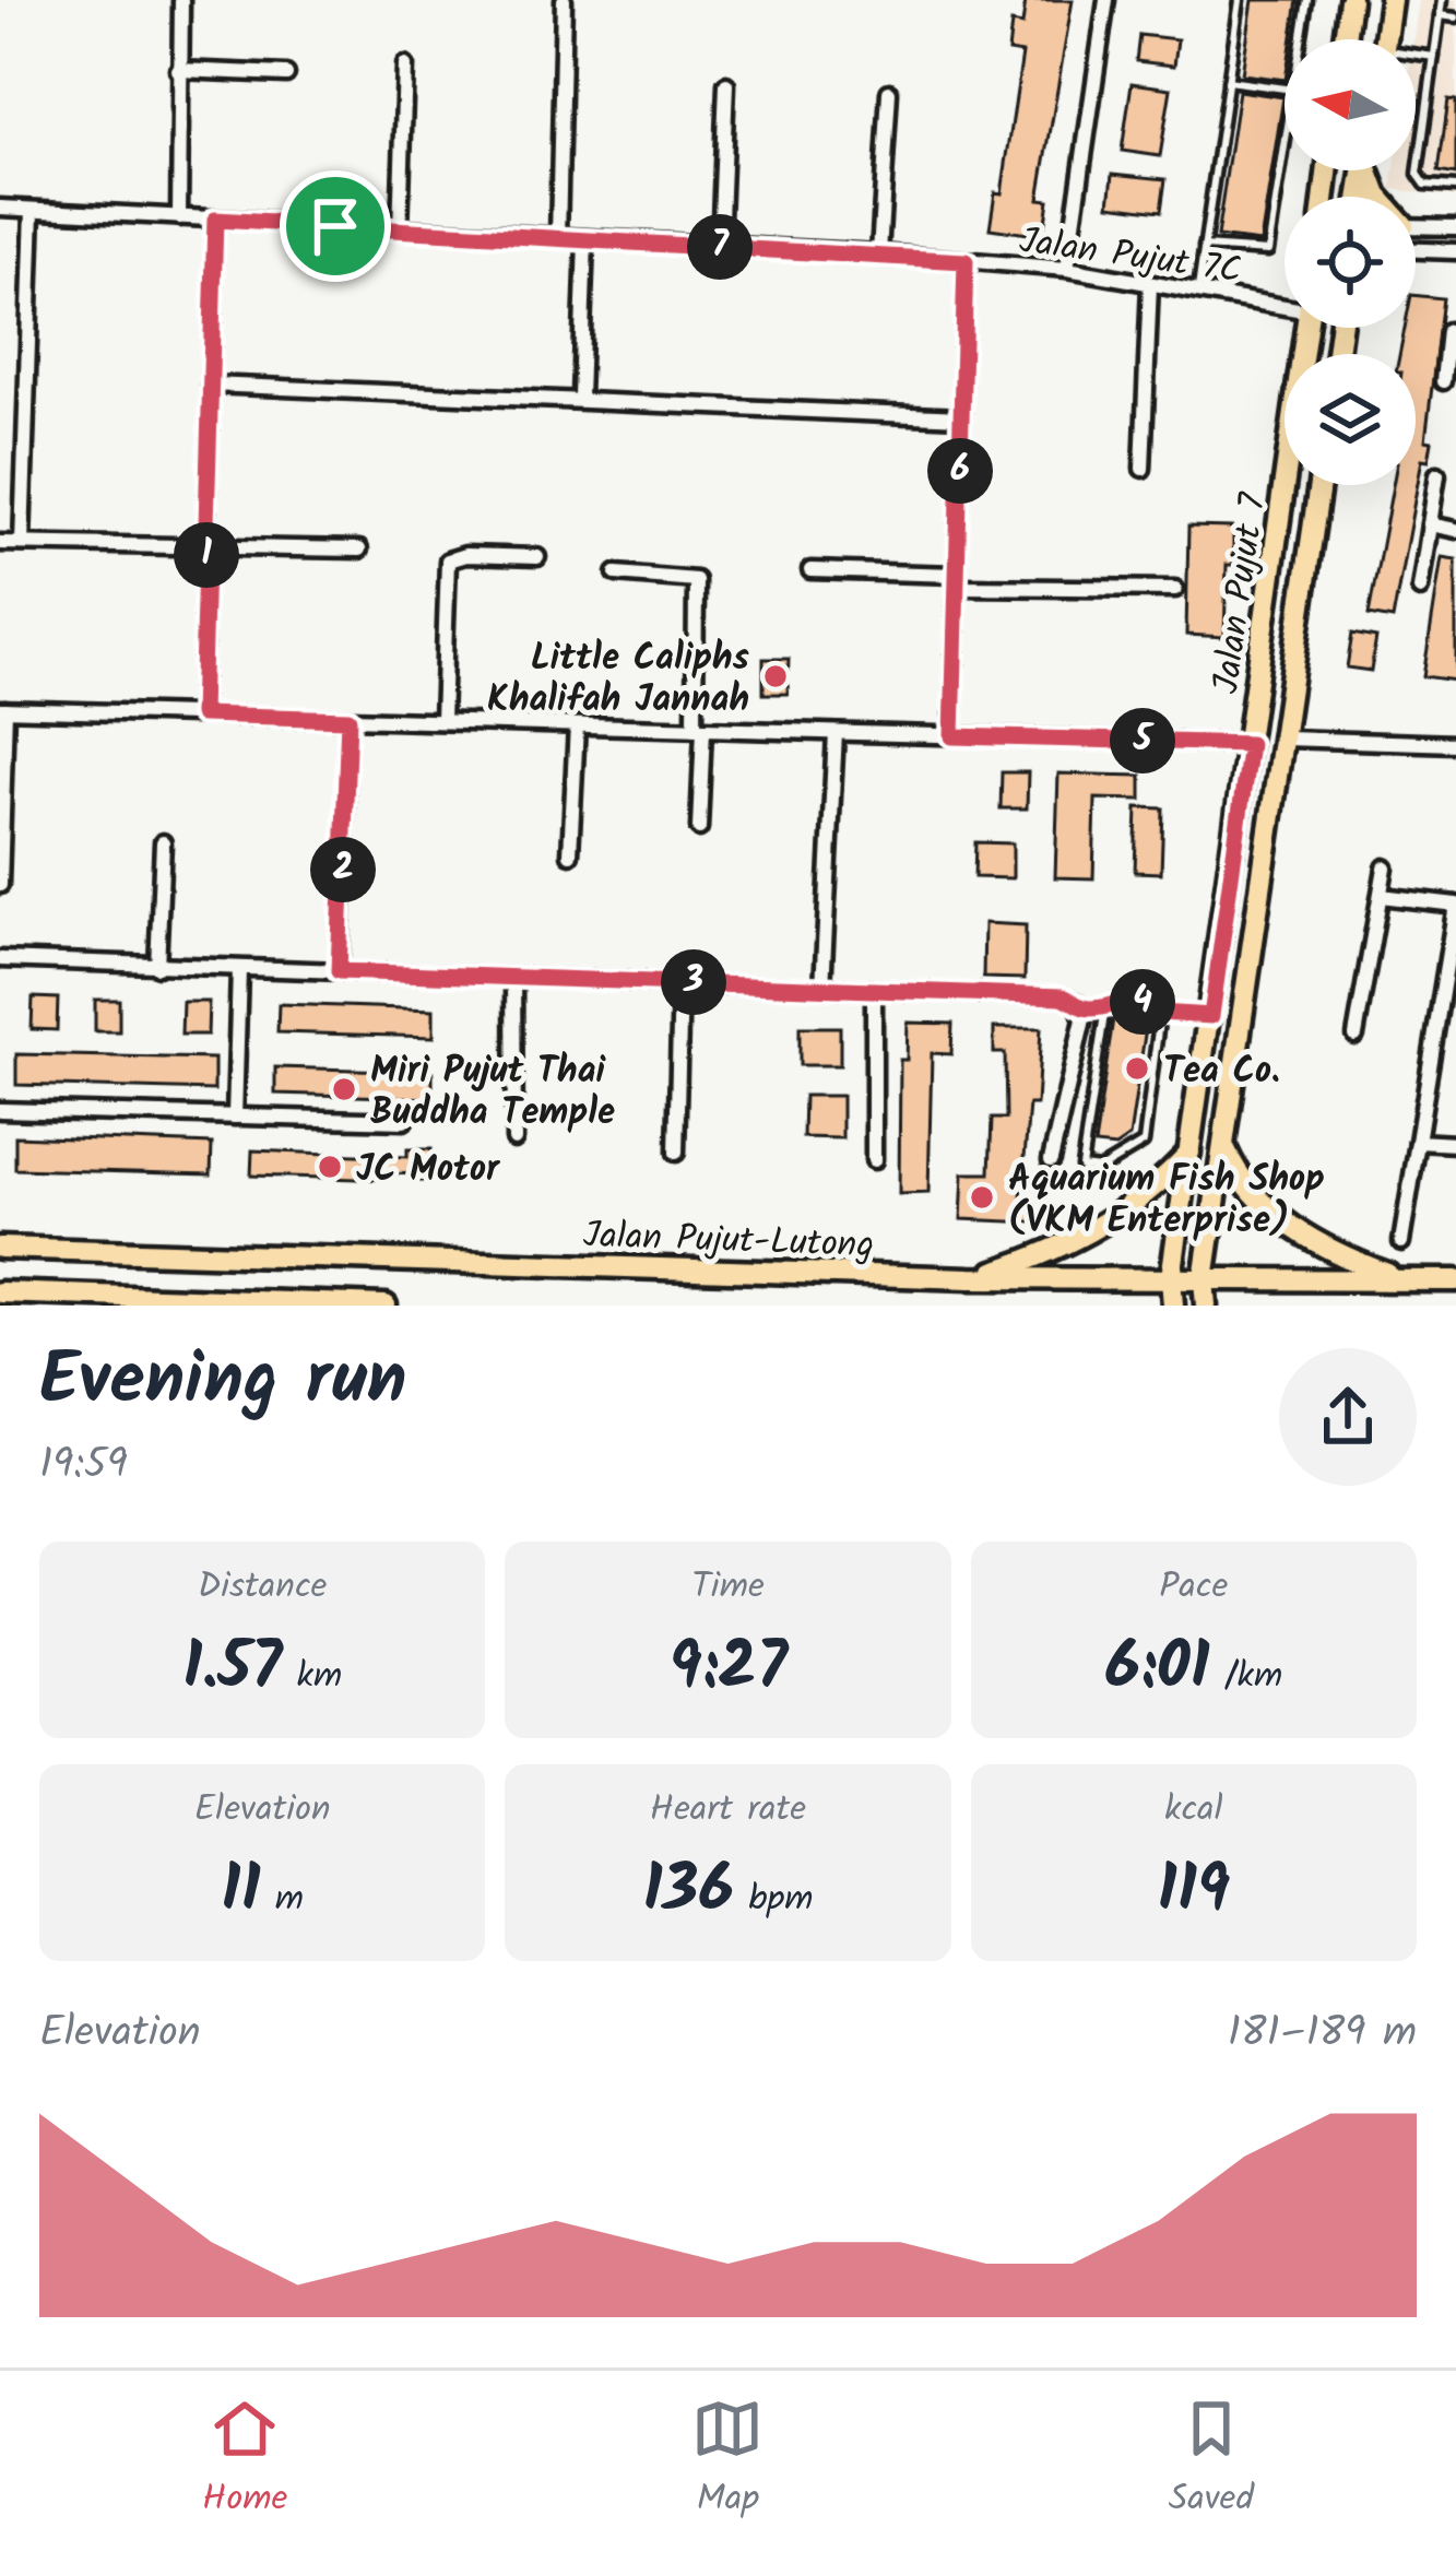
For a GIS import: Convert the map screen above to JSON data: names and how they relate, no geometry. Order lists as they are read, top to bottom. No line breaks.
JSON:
{"streets":{"main road":["Jalan Pujut 7","Jalan Pujut-Lutong"],"street":["Jalan Pujut 7C"]},"crossings":[["Jalan Pujut 7","Jalan Pujut-Lutong"]],"places":["Little Caliphs Khalifah Jannah","Tea Co.","Miri Pujut Thai Buddha Temple","JC Motor","Aquarium Fish Shop (VKM Enterprise)"],"north":"left","page":{"pins":["7","6","1","5","2","3","4"],"heading":["Evening run","19:59"],"stats":[["Distance","1.57 km"],["Time","9:27"],["Pace","6:01 /km"],["Elevation","11 m"],["Heart rate","136 bpm"],["kcal","119"]],"chart":["Elevation","181–189 m"],"tabs":["Home","Map","Saved"]}}
